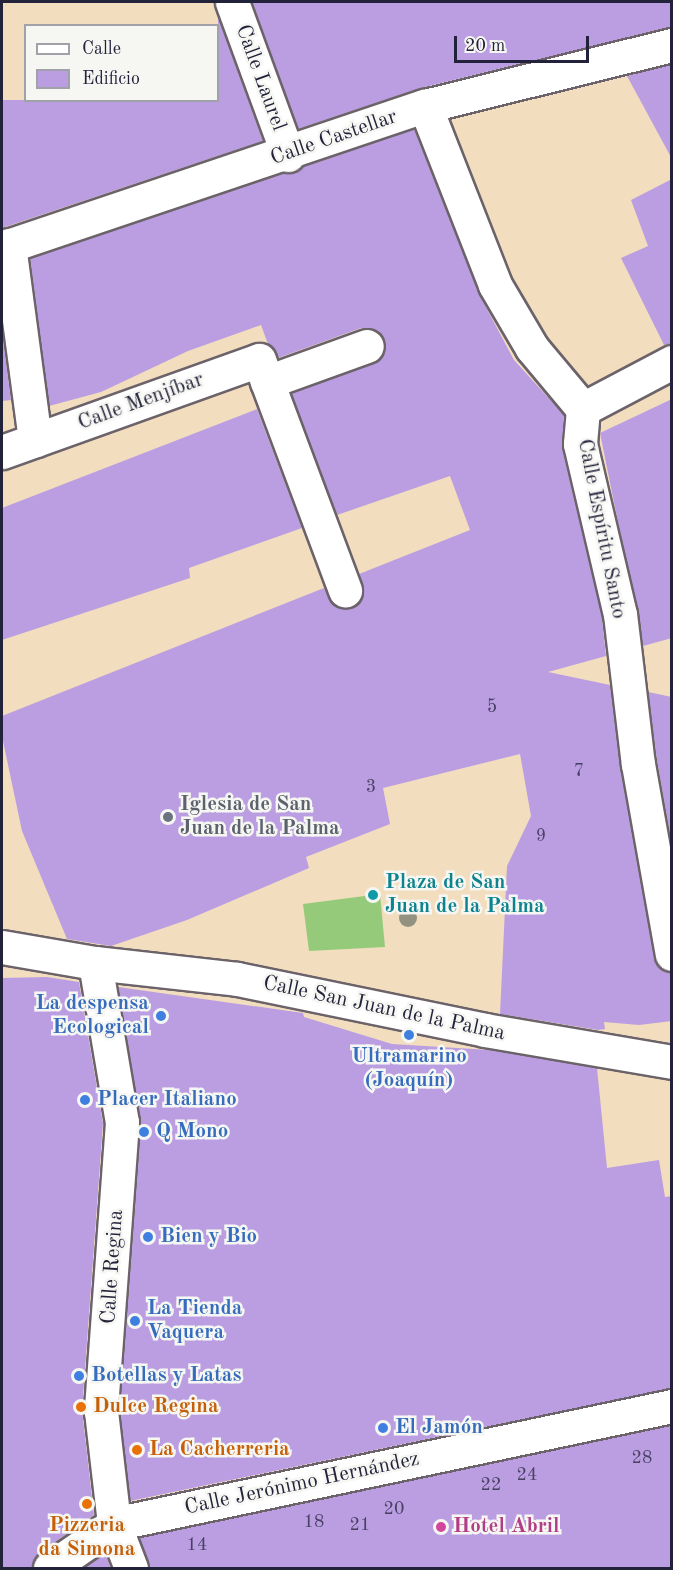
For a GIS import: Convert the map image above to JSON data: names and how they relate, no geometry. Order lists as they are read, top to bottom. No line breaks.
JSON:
{"streets":{"street":["Calle Laurel","Calle Castellar","Calle Menjíbar","Calle Espíritu Santo","Calle San Juan de la Palma","Calle Regina","Calle Jerónimo Hernández"]},"crossings":[["Calle Laurel","Calle Castellar"],["Calle Castellar","Calle Espíritu Santo"],["Calle San Juan de la Palma","Calle Regina"],["Calle Regina","Calle Jerónimo Hernández"]],"places":["Iglesia de San Juan de la Palma","Plaza de San Juan de la Palma","La despensa Ecological","Ultramarino (Joaquín)","Placer Italiano","Q Mono","Bien y Bio","La Tienda Vaquera","Botellas y Latas","Dulce Regina","El Jamón","La Cacherreria","Pizzeria da Simona","Hotel Abril"],"house_numbers":["5","7","3","9","28","24","22","20","18","21","14"],"legend":["Calle","Edificio"],"scale_bar":"20 m"}
